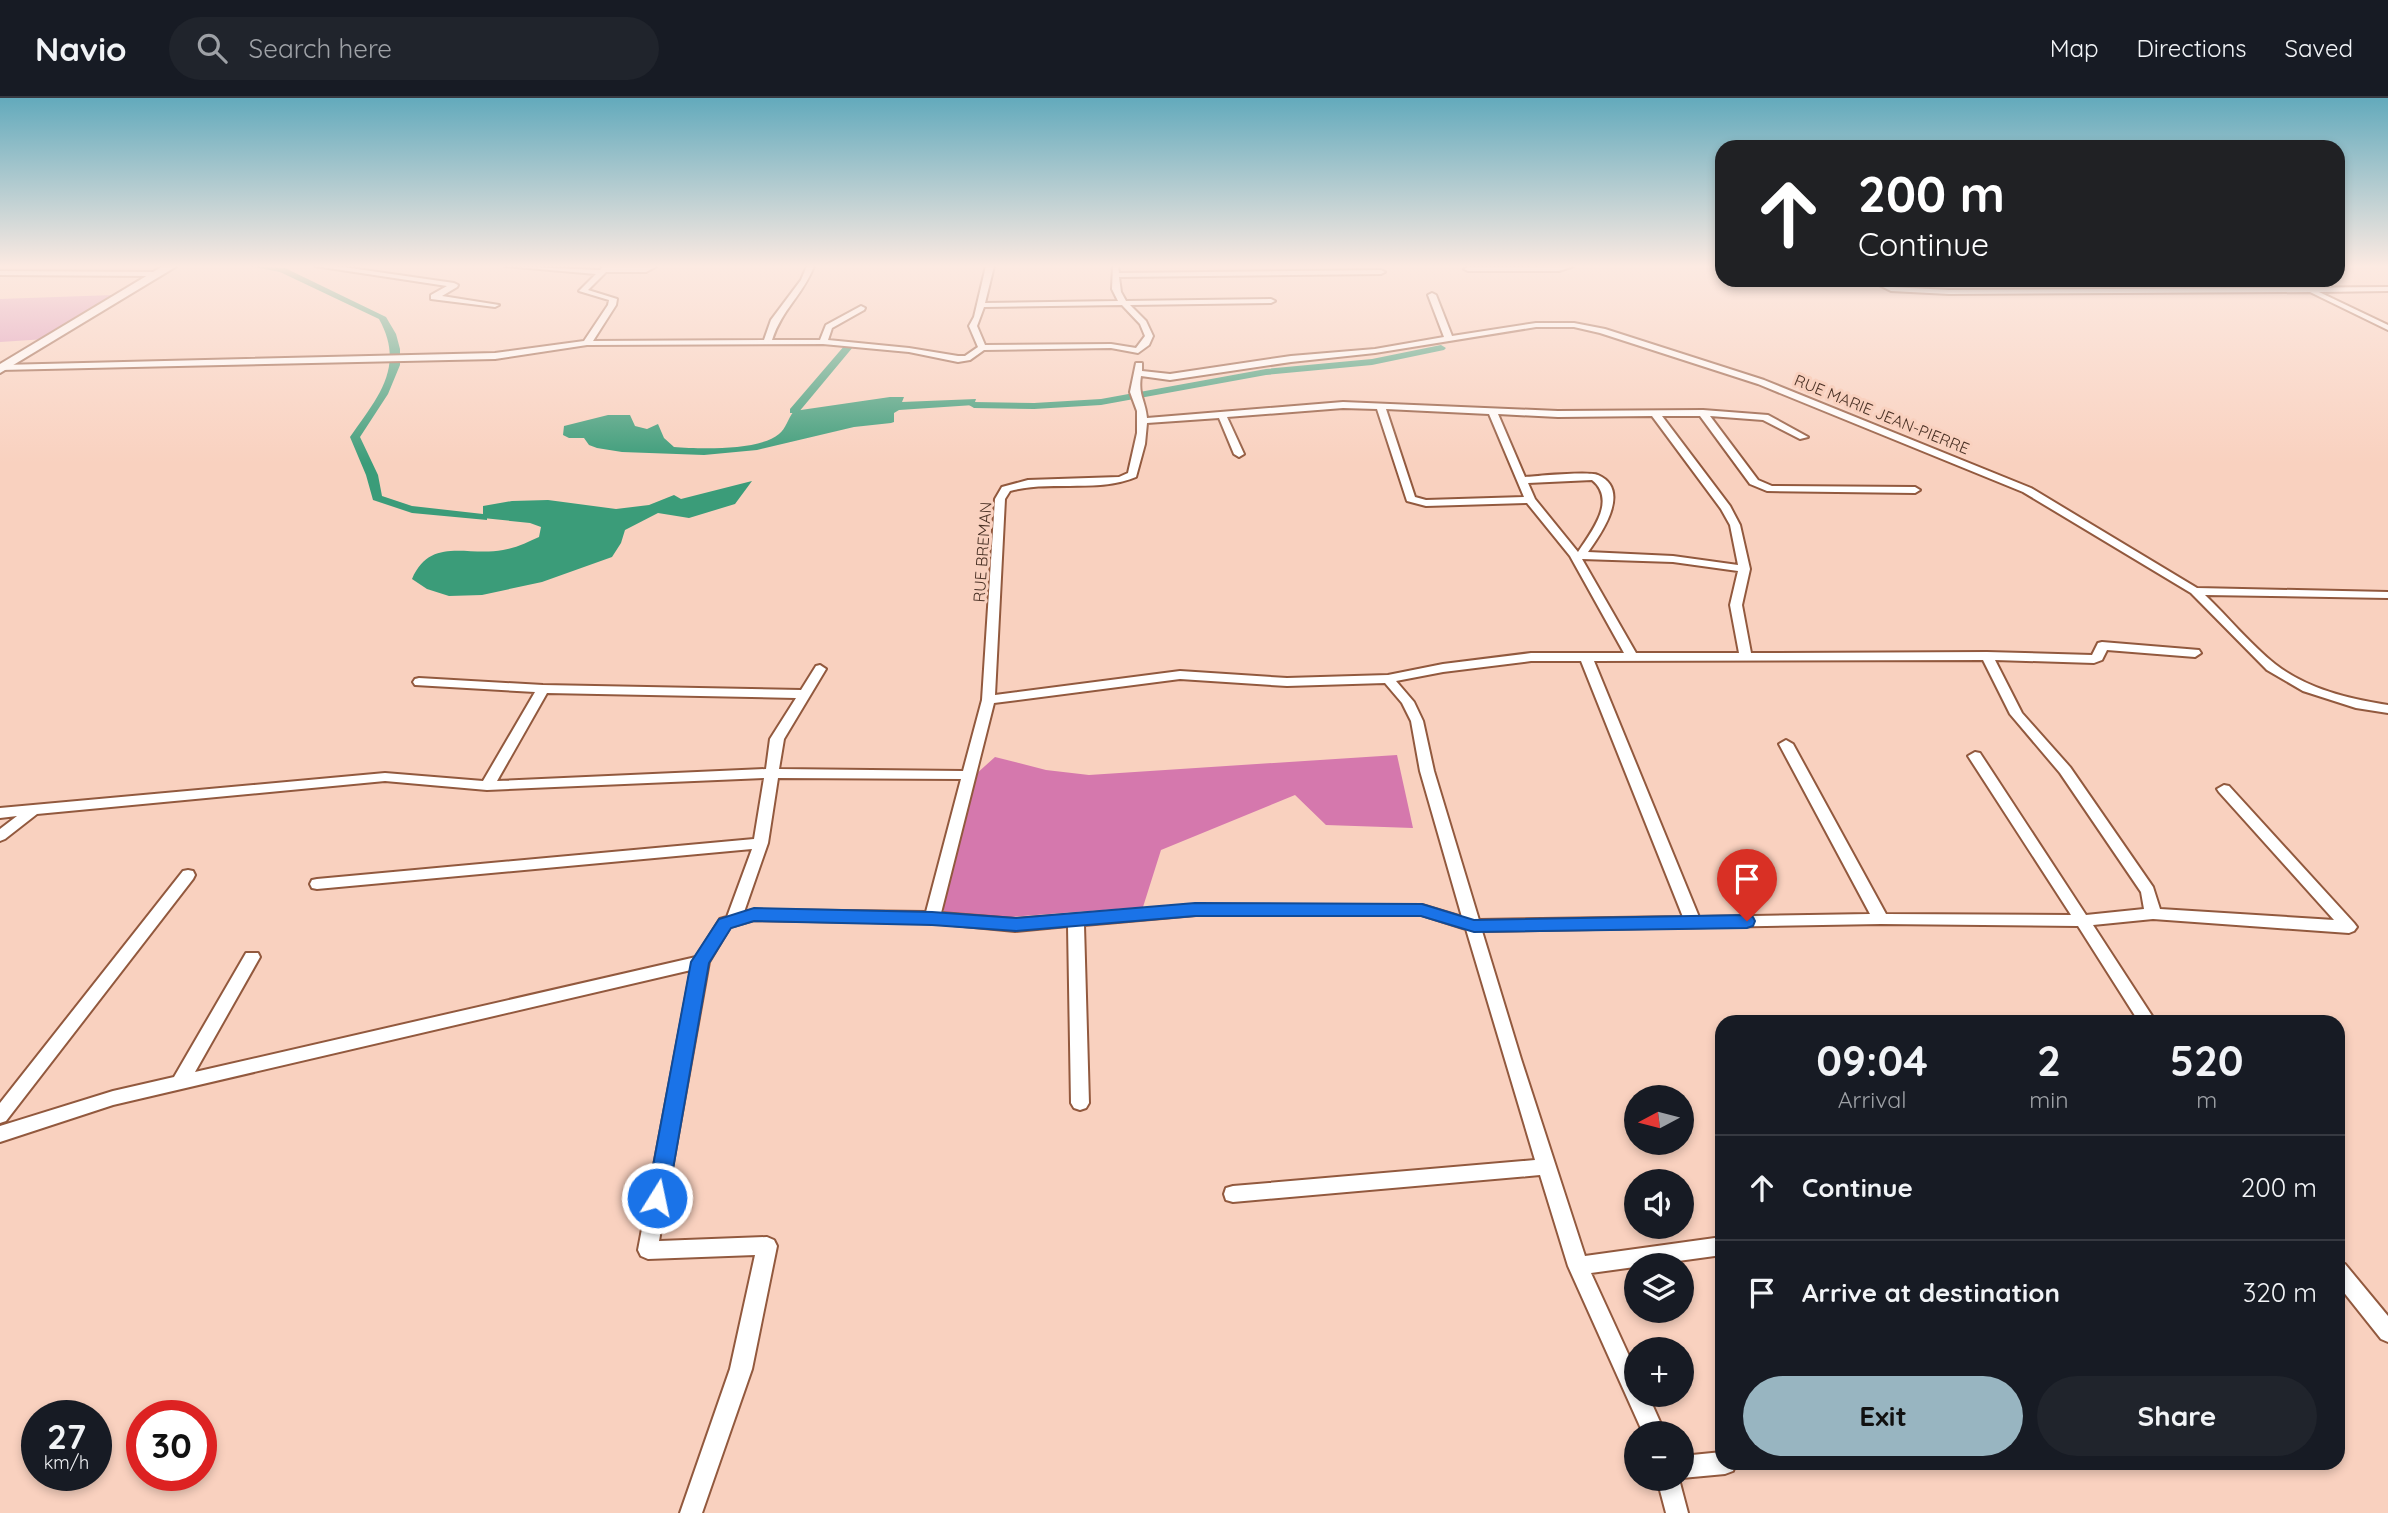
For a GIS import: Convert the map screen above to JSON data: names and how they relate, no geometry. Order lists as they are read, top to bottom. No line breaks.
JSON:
{"streets":{"street":["RUE MARIE JEAN-PIERRE","RUE BREMAN"]},"crossings":[["RUE MARIE JEAN-PIERRE","RUE BREMAN"]],"north":"left","page":{"header":"Navio","search":"Search here","nav":["Map","Directions","Saved"],"turn":["200 m","Continue"],"eta":["09:04","Arrival","2","min","520","m"],"map_buttons":["+","−"],"list":[{"name":"Continue","value":"200 m"},{"name":"Arrive at destination","value":"320 m"}],"buttons":["Exit","Share"],"speed":"27 km/h","limit":"30"}}
